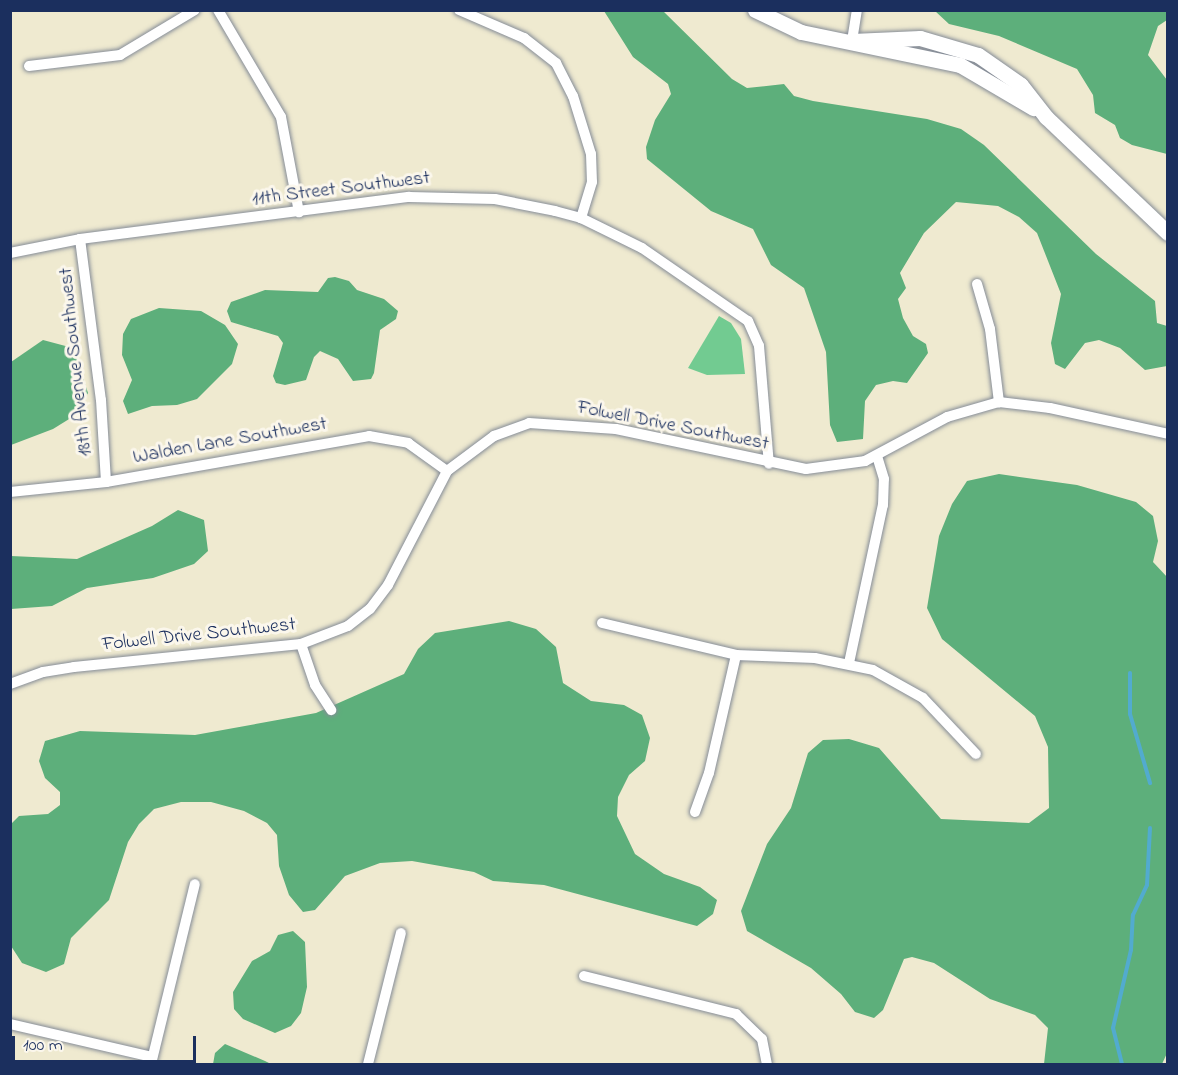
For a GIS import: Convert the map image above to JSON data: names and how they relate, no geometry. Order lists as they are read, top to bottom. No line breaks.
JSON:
{"streets":{"street":["11th Street Southwest","18th Avenue Southwest","Folwell Drive Southwest","Walden Lane Southwest"]},"crossings":[["11th Street Southwest","18th Avenue Southwest"],["11th Street Southwest","Folwell Drive Southwest"],["18th Avenue Southwest","Walden Lane Southwest"],["Folwell Drive Southwest","Walden Lane Southwest"]],"scale_bar":"100 m"}
